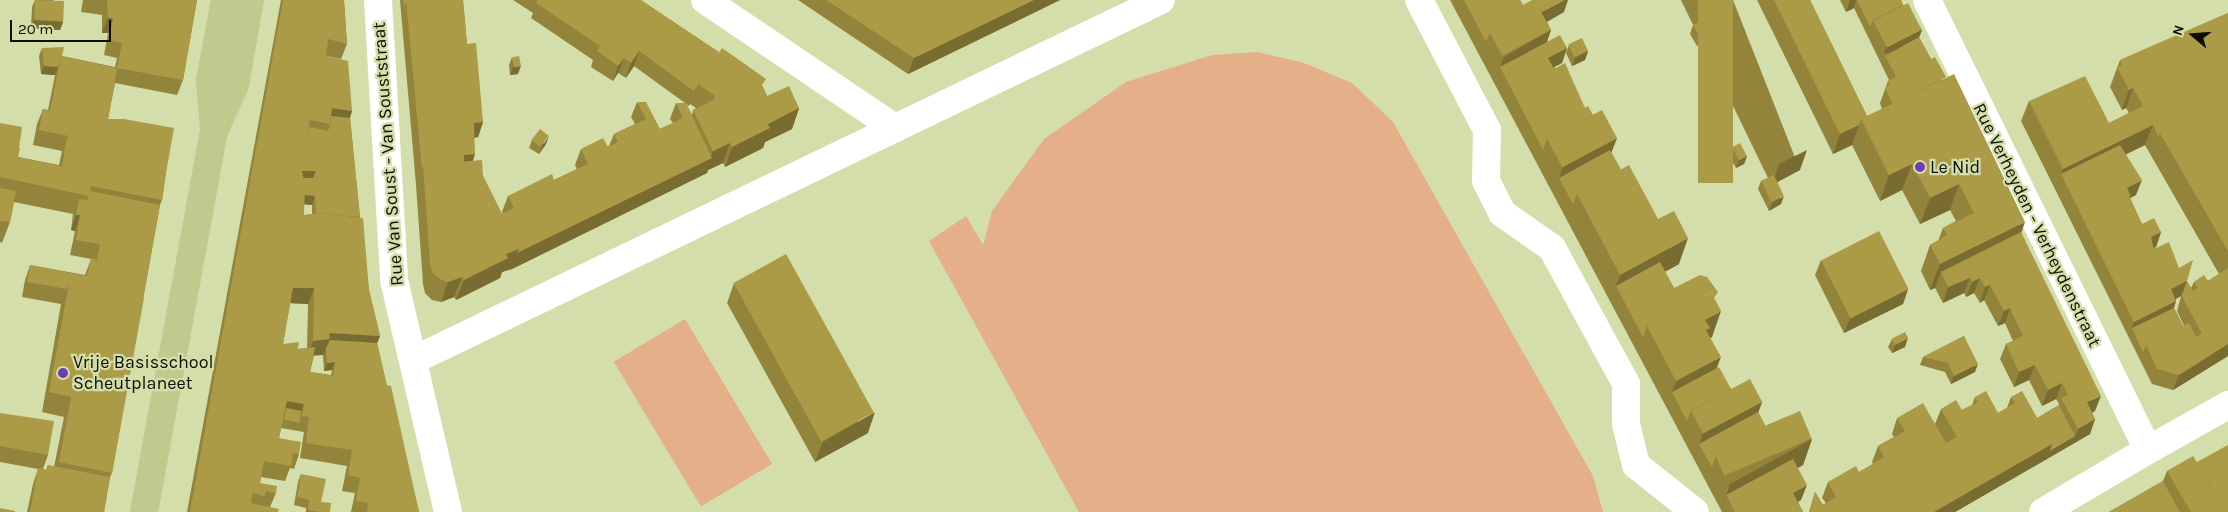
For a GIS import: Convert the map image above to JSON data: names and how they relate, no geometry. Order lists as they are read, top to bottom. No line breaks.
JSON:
{"streets":{"street":["Rue Van Soust - Van Souststraat","Rue Verheyden - Verheydenstraat"]},"places":["Le Nid","Vrije Basisschool Scheutplaneet"],"scale_bar":"20 m","north":"left"}
